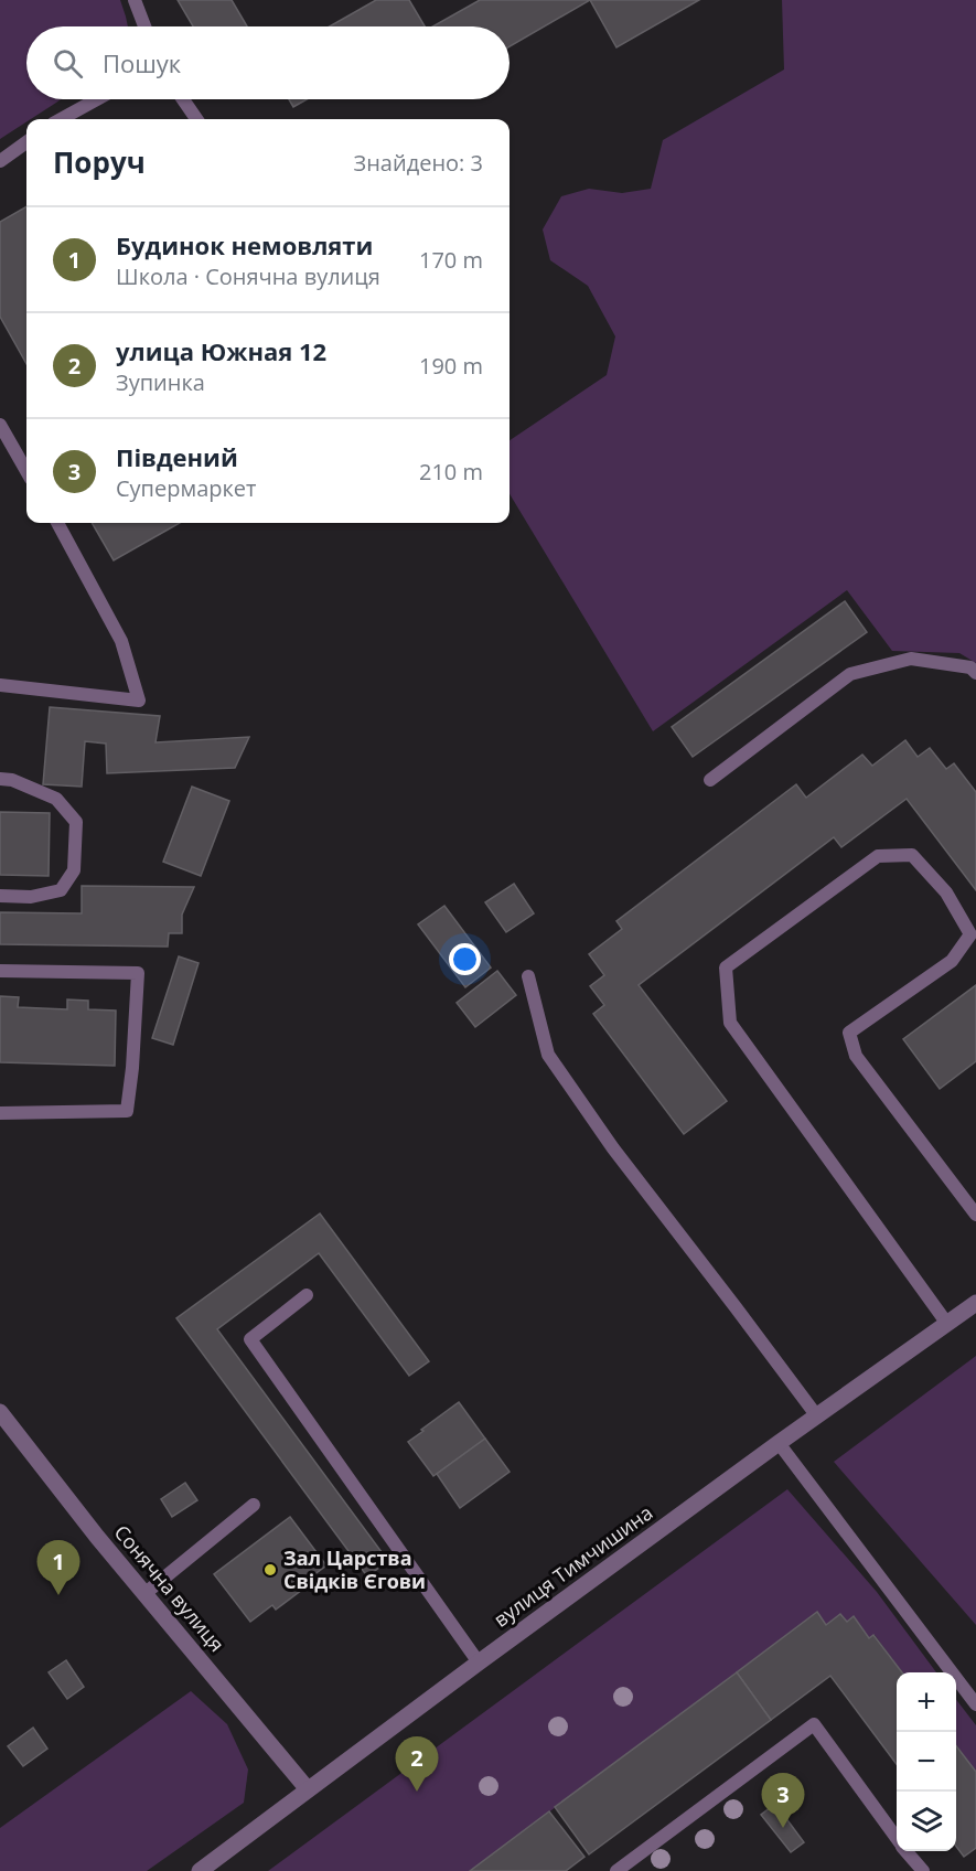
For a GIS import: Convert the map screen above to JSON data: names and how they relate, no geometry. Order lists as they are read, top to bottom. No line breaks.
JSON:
{"streets":{"street":["вулиця Тимчишина","Сонячна вулиця"]},"crossings":[["вулиця Тимчишина","Сонячна вулиця"]],"places":["Зал Царства Свідків Єгови"],"page":{"search":"Пошук","heading":["Поруч","Знайдено: 3"],"list":[{"mark":"1","name":"Будинок немовляти","note":"Школа · Сонячна вулиця","value":"170 m"},{"mark":"2","name":"улица Южная 12","note":"Зупинка","value":"190 m"},{"mark":"3","name":"Південий","note":"Супермаркет","value":"210 m"}],"pins":["1","2","3"],"map_buttons":["+","−"]}}
